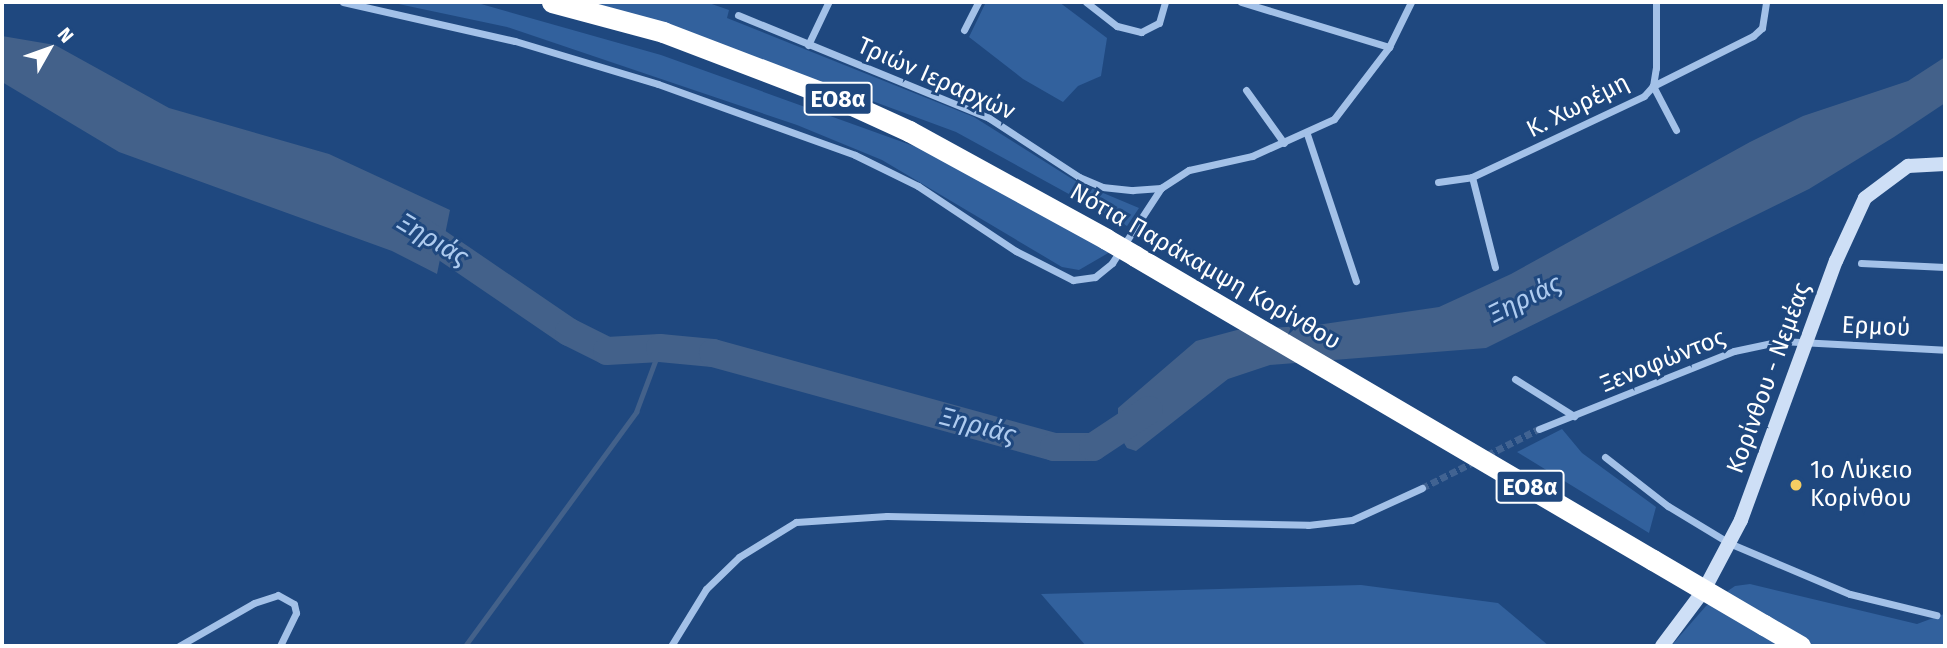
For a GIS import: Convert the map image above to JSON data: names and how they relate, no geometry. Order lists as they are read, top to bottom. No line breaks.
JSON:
{"streets":{"highway":["ΕΟ8α","Νότια Παράκαμψη Κορίνθου"],"main road":["Κορίνθου - Νεμέας"],"street":["Τριών Ιεραρχών","Κ. Χωρέμη","Ερμού","Ξενοφώντος"]},"crossings":[["Ερμού","Ξενοφώντος"],["Ερμού","Κορίνθου - Νεμέας"],["Ξενοφώντος","Κορίνθου - Νεμέας"]],"water":["Ξηριάς"],"places":["1ο Λύκειο Κορίνθου"],"north":"top right"}
